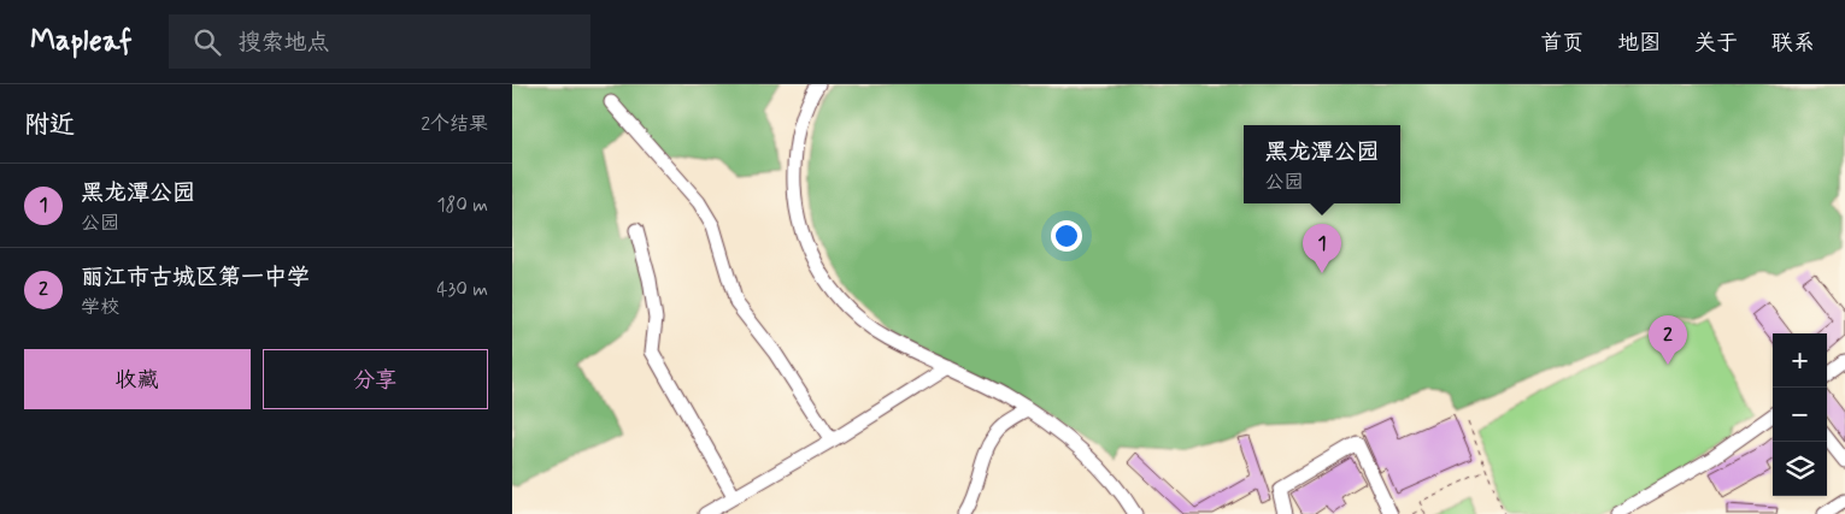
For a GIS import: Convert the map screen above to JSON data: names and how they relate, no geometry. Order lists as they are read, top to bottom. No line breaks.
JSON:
{"page":{"header":"Mapleaf","search":"搜索地点","nav":["首页","地图","关于","联系"],"heading":["附近","2个结果"],"popup":["黑龙潭公园","公园"],"list":[{"mark":"1","name":"黑龙潭公园","note":"公园","value":"180 m"},{"mark":"2","name":"丽江市古城区第一中学","note":"学校","value":"430 m"}],"pins":["1","2"],"buttons":["收藏","分享"],"map_buttons":["+","−"]}}
